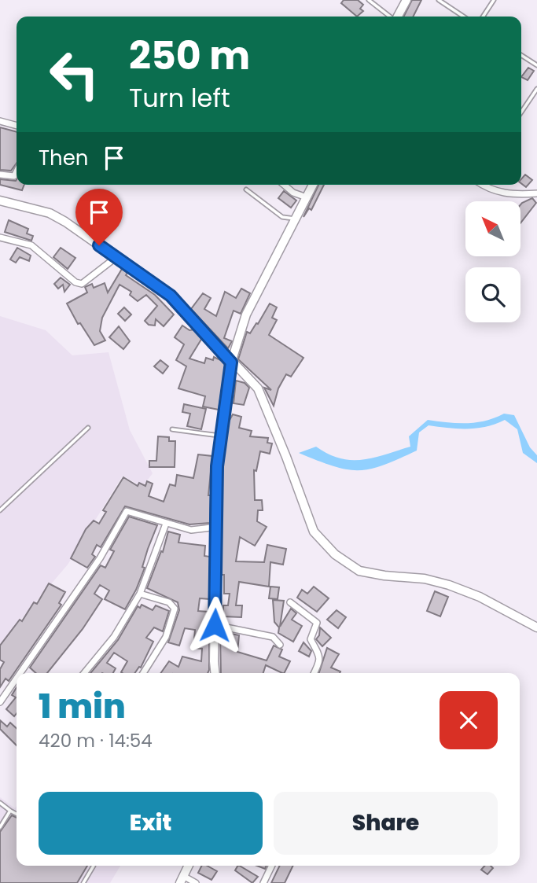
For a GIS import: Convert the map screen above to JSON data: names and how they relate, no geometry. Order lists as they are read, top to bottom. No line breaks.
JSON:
{"north":"top left","page":{"turn":["250 m","Turn left"],"then":"Then","heading":["1 min","420 m · 14:54"],"buttons":["Exit","Share"]}}
